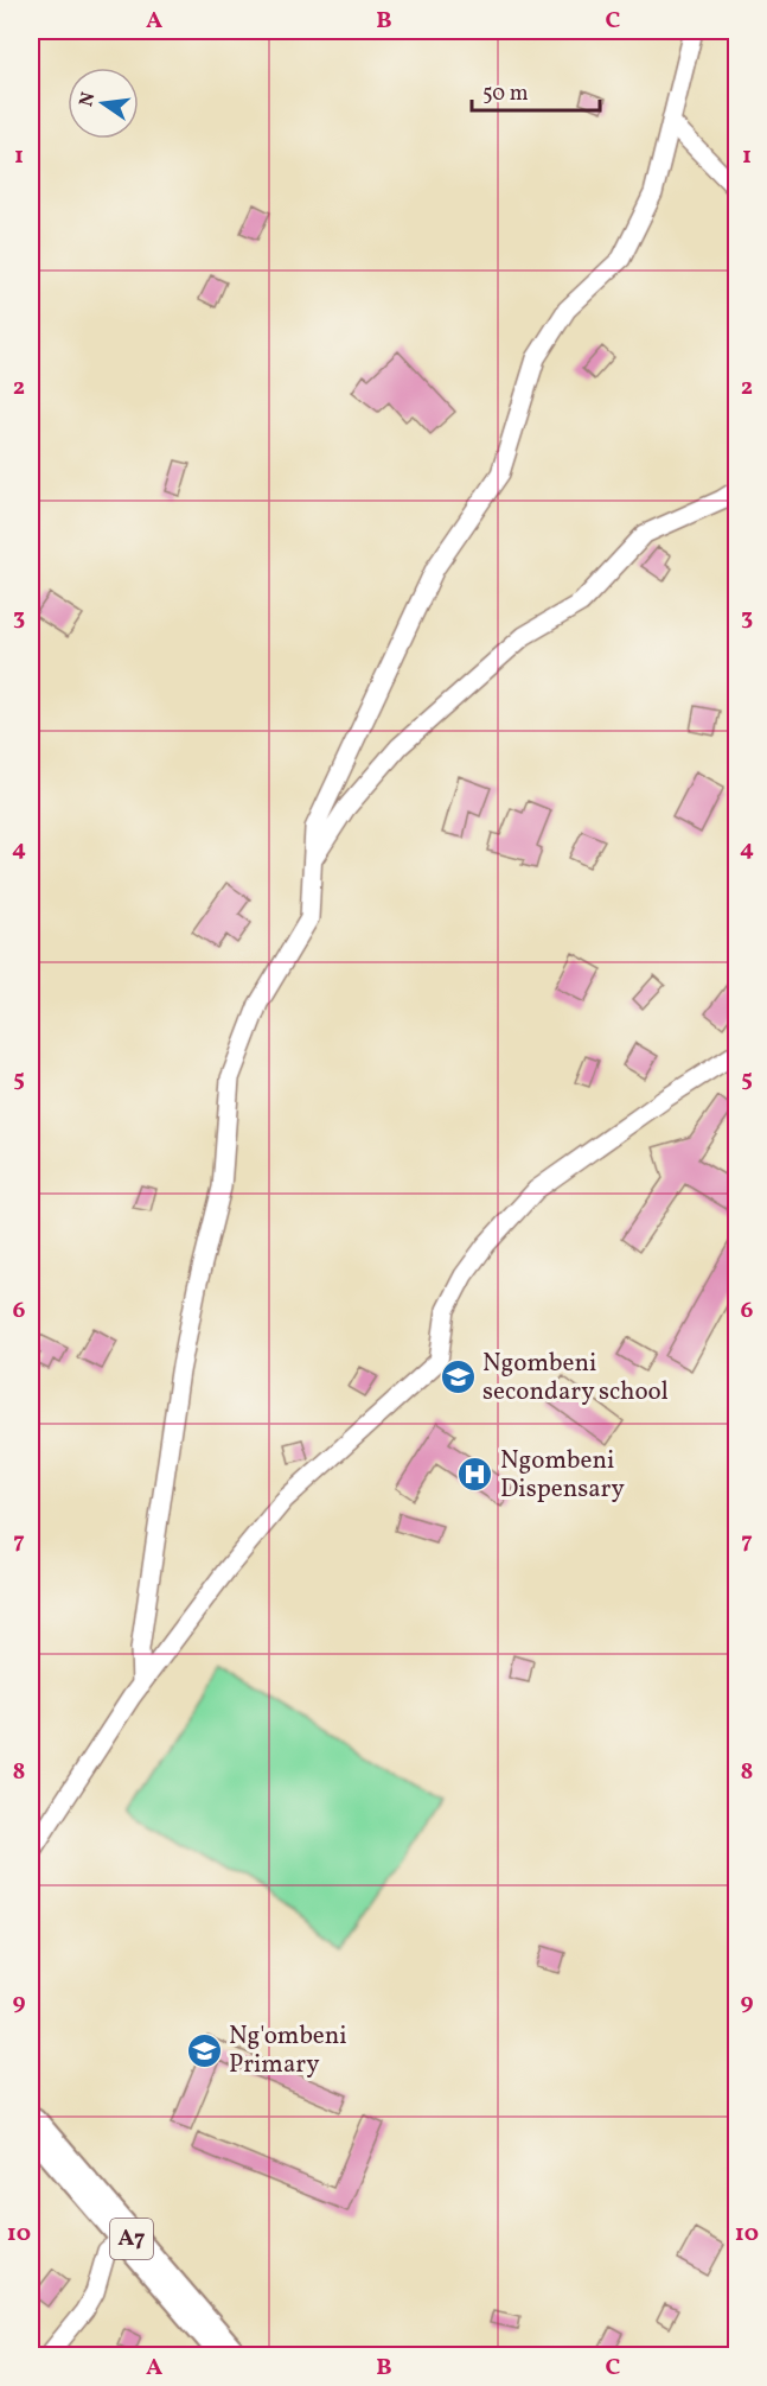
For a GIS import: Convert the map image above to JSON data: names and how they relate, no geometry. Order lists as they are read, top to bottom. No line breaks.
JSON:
{"streets":{"highway":["A7"]},"places":{"school or university":["Ngombeni secondary school","Ng'ombeni Primary"],"hospital":["Ngombeni Dispensary"]},"scale_bar":"50 m","north":"left","grid":{"columns":["A","B","C"],"rows":["1","2","3","4","5","6","7","8","9","10"]}}
